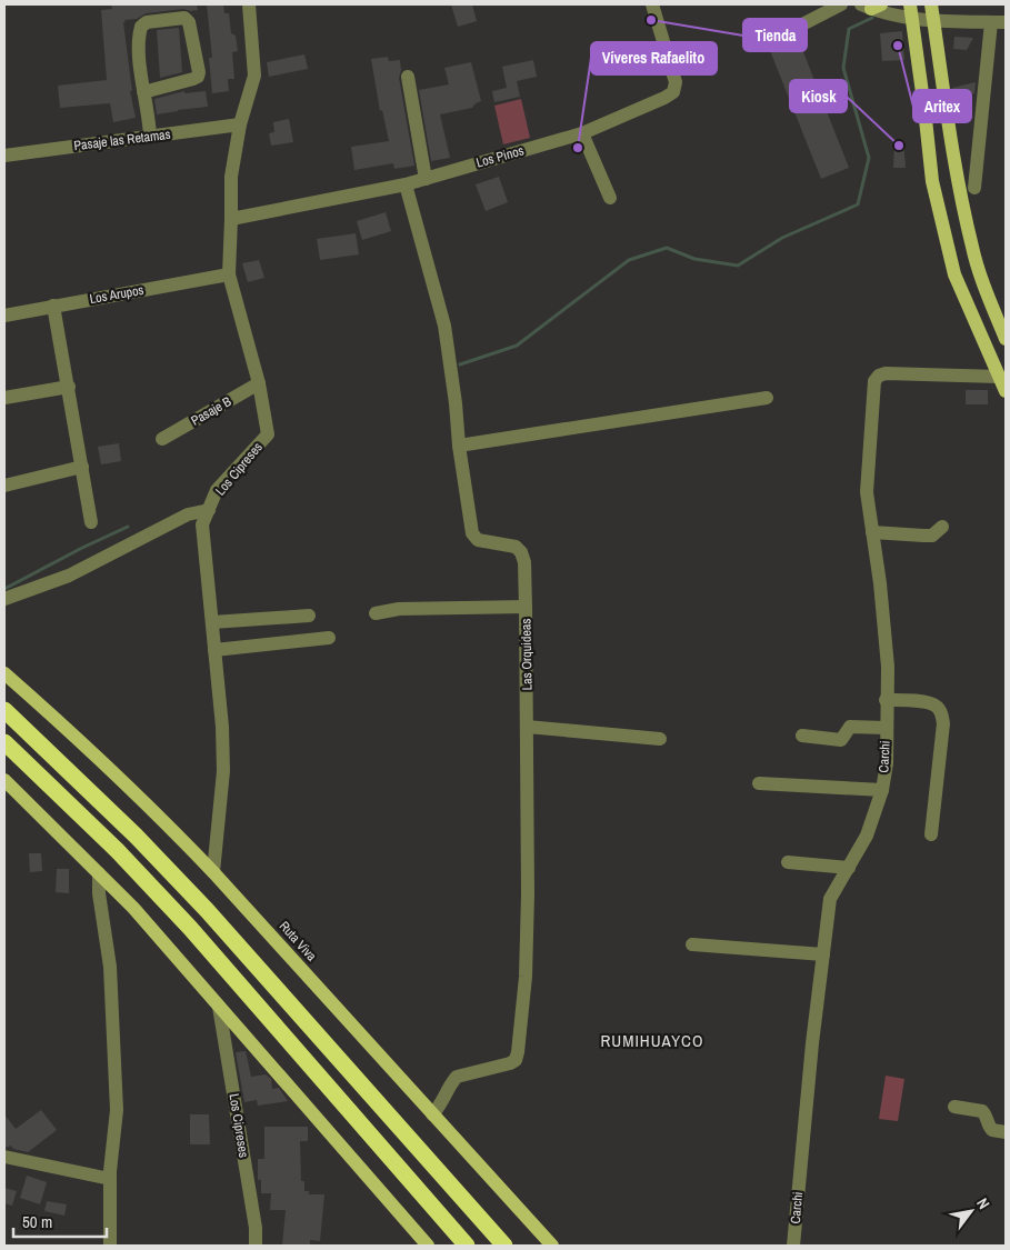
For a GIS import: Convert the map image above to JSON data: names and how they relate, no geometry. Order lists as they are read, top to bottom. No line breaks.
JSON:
{"streets":{"main road":["Ruta Viva"],"street":["Pasaje las Retamas","Los Pinos","Los Arupos","Pasaje B","Los Cipreses","Las Orquideas","Carchi"]},"crossings":[["Pasaje las Retamas","Los Cipreses"],["Los Pinos","Los Cipreses"],["Los Pinos","Las Orquideas"],["Los Arupos","Los Cipreses"],["Pasaje B","Los Cipreses"],["Los Cipreses","Ruta Viva"],["Las Orquideas","Ruta Viva"]],"districts":["RUMIHUAYCO"],"places":["Tienda","Aritex","Kiosk","Víveres Rafaelito"],"scale_bar":"50 m","north":"top right"}
